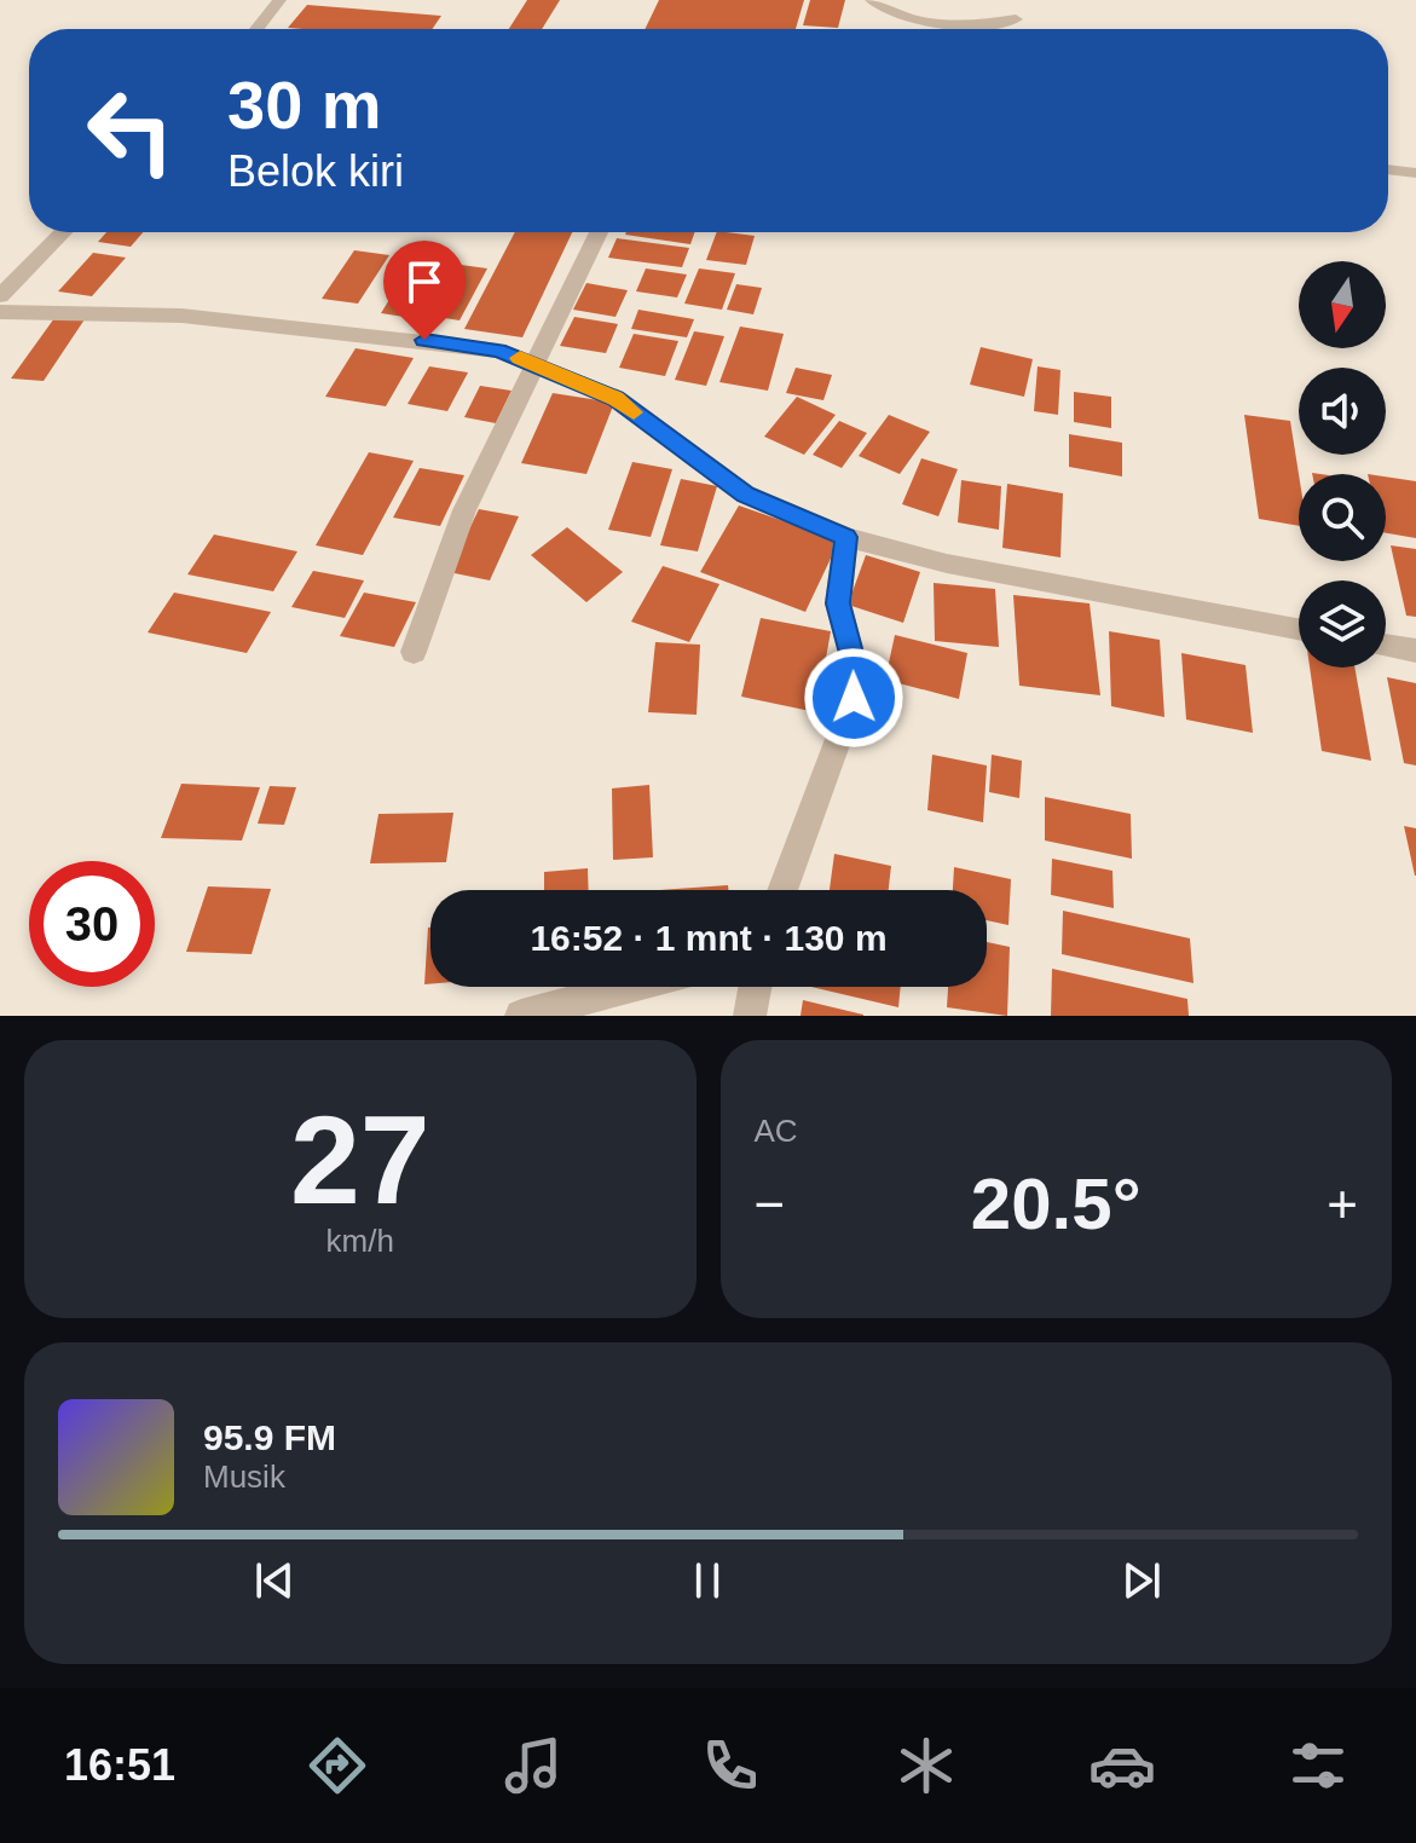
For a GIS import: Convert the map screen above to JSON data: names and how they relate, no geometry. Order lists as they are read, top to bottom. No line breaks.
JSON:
{"north":"bottom","page":{"turn":["30 m","Belok kiri"],"limit":"30","trip":"16:52 · 1 mnt · 130 m","tile":[["27","km/h"],"AC"],"heat":["−","20.5°","+"],"song":["95.9 FM","Musik"],"tabs":"16:51"}}
